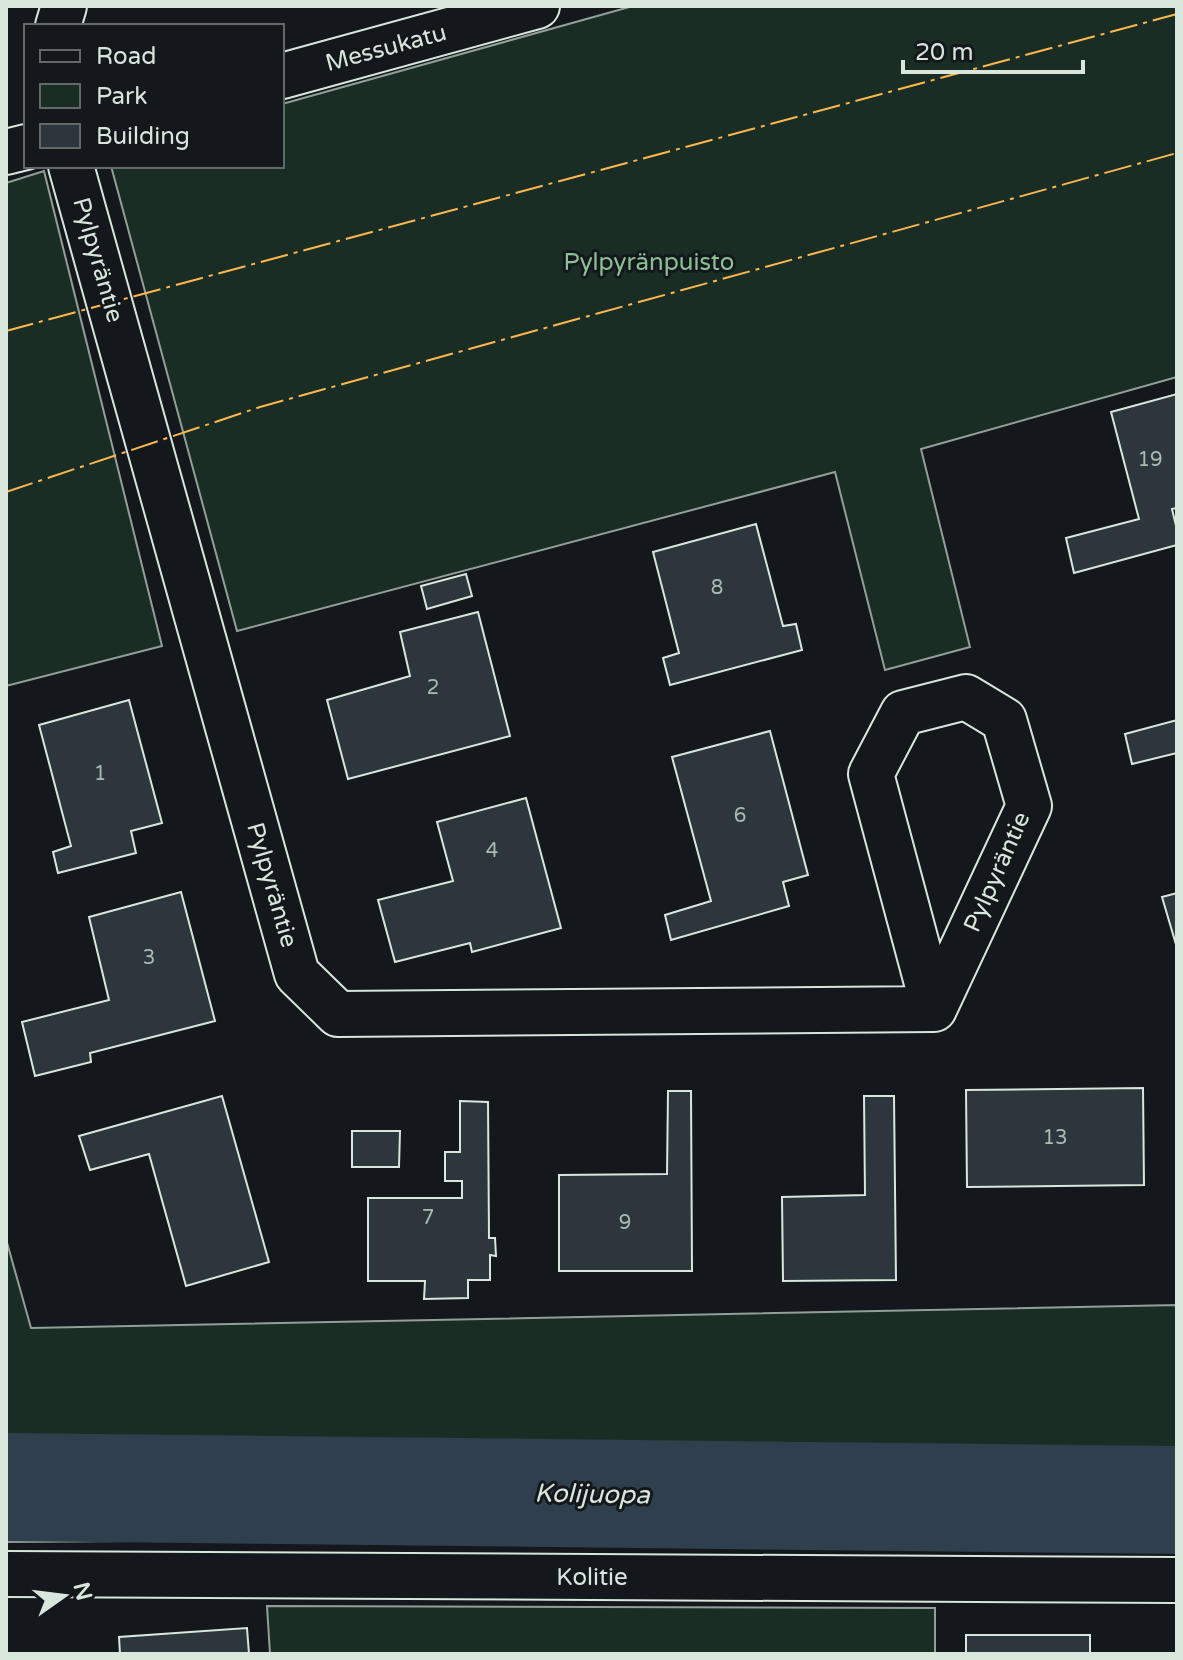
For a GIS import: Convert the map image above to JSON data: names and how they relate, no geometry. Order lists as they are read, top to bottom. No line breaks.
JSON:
{"streets":{"street":["Messukatu","Pylpyräntie","Kolitie"]},"water":["Kolijuopa"],"parks":["Pylpyränpuisto"],"house_numbers":["19","8","2","1","6","4","3","13","7","9"],"legend":["Road","Park","Building"],"scale_bar":"20 m","north":"right"}
